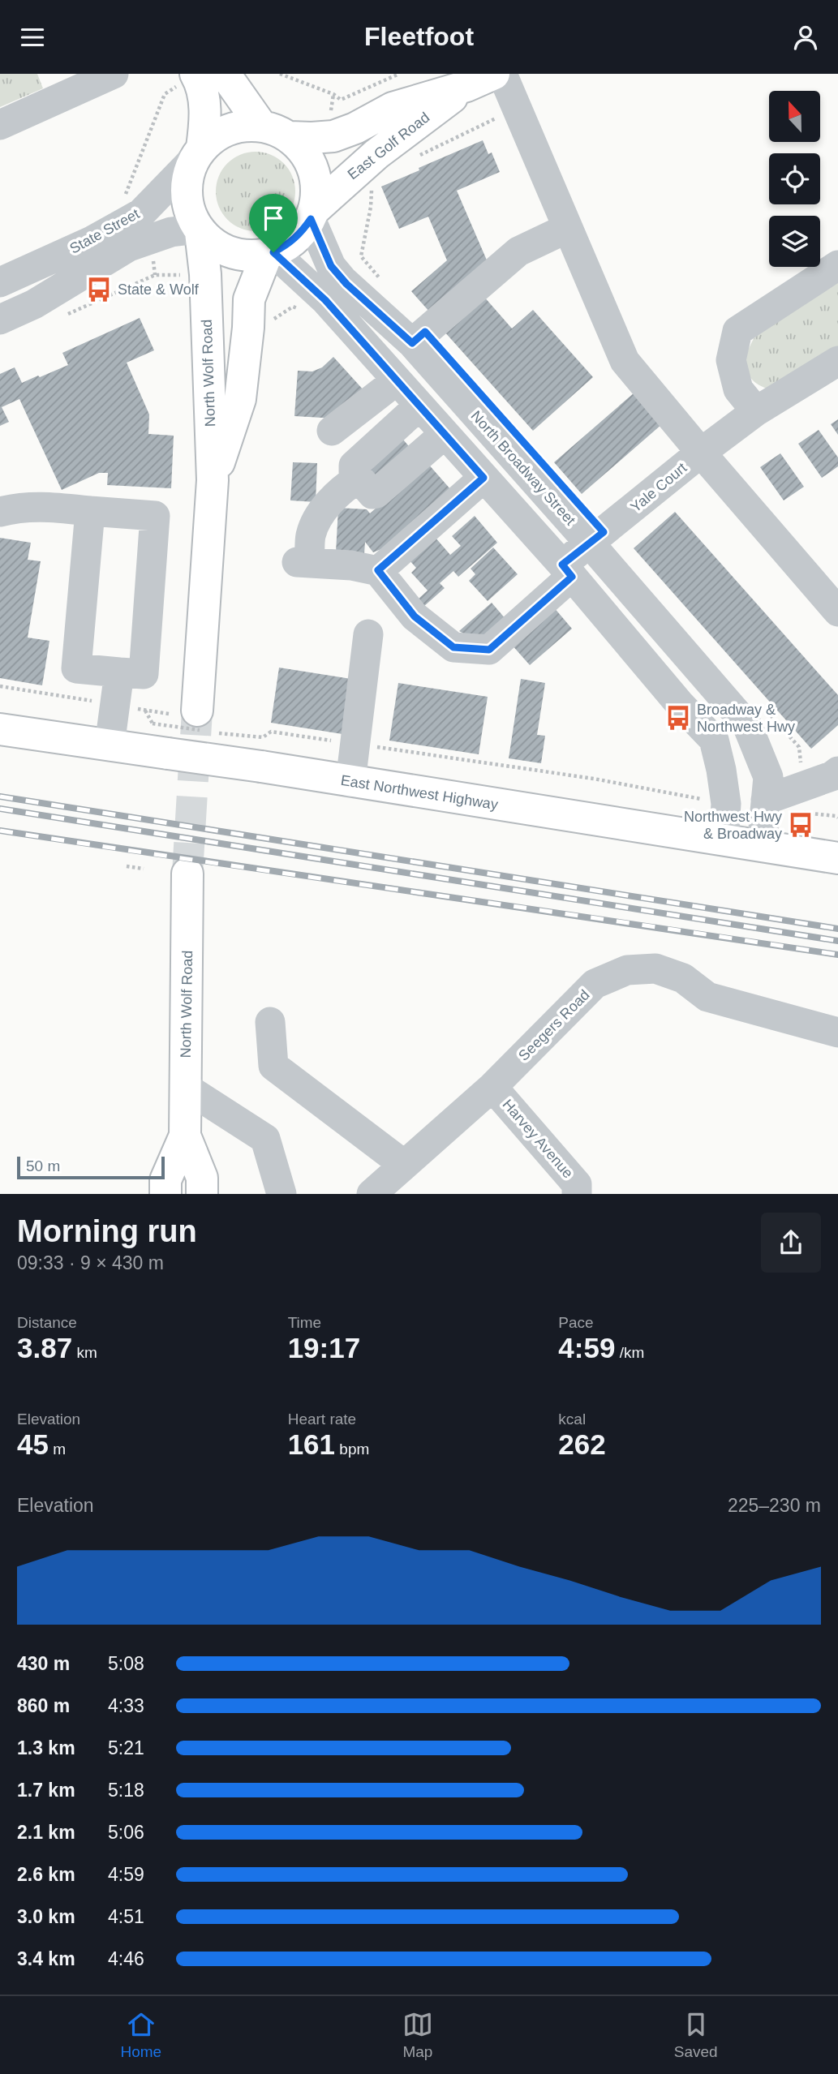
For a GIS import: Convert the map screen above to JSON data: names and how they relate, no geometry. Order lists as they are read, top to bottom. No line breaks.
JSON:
{"streets":{"main road":["East Golf Road","North Wolf Road","East Northwest Highway"],"street":["State Street","North Broadway Street","Yale Court","Seegers Road","Harvey Avenue"]},"crossings":[["East Golf Road","State Street"],["East Golf Road","North Wolf Road"],["East Golf Road","North Broadway Street"],["State Street","North Wolf Road"],["State Street","North Broadway Street"],["North Wolf Road","North Broadway Street"],["North Broadway Street","Yale Court"],["North Broadway Street","East Northwest Highway"],["Seegers Road","Harvey Avenue"]],"places":{"bus stop":["State & Wolf","Broadway & Northwest Hwy","Northwest Hwy & Broadway"]},"scale_bar":"50 m","north":"top","page":{"header":"Fleetfoot","scale":"50 m","heading":["Morning run","09:33 · 9 × 430 m"],"stats":[["Distance","3.87 km"],["Time","19:17"],["Pace","4:59 /km"],["Elevation","45 m"],["Heart rate","161 bpm"],["kcal","262"]],"chart":["Elevation","225–230 m"],"list":[{"name":"430 m","note":"5:08"},{"name":"860 m","note":"4:33"},{"name":"1.3 km","note":"5:21"},{"name":"1.7 km","note":"5:18"},{"name":"2.1 km","note":"5:06"},{"name":"2.6 km","note":"4:59"},{"name":"3.0 km","note":"4:51"},{"name":"3.4 km","note":"4:46"}],"tabs":["Home","Map","Saved"]}}
